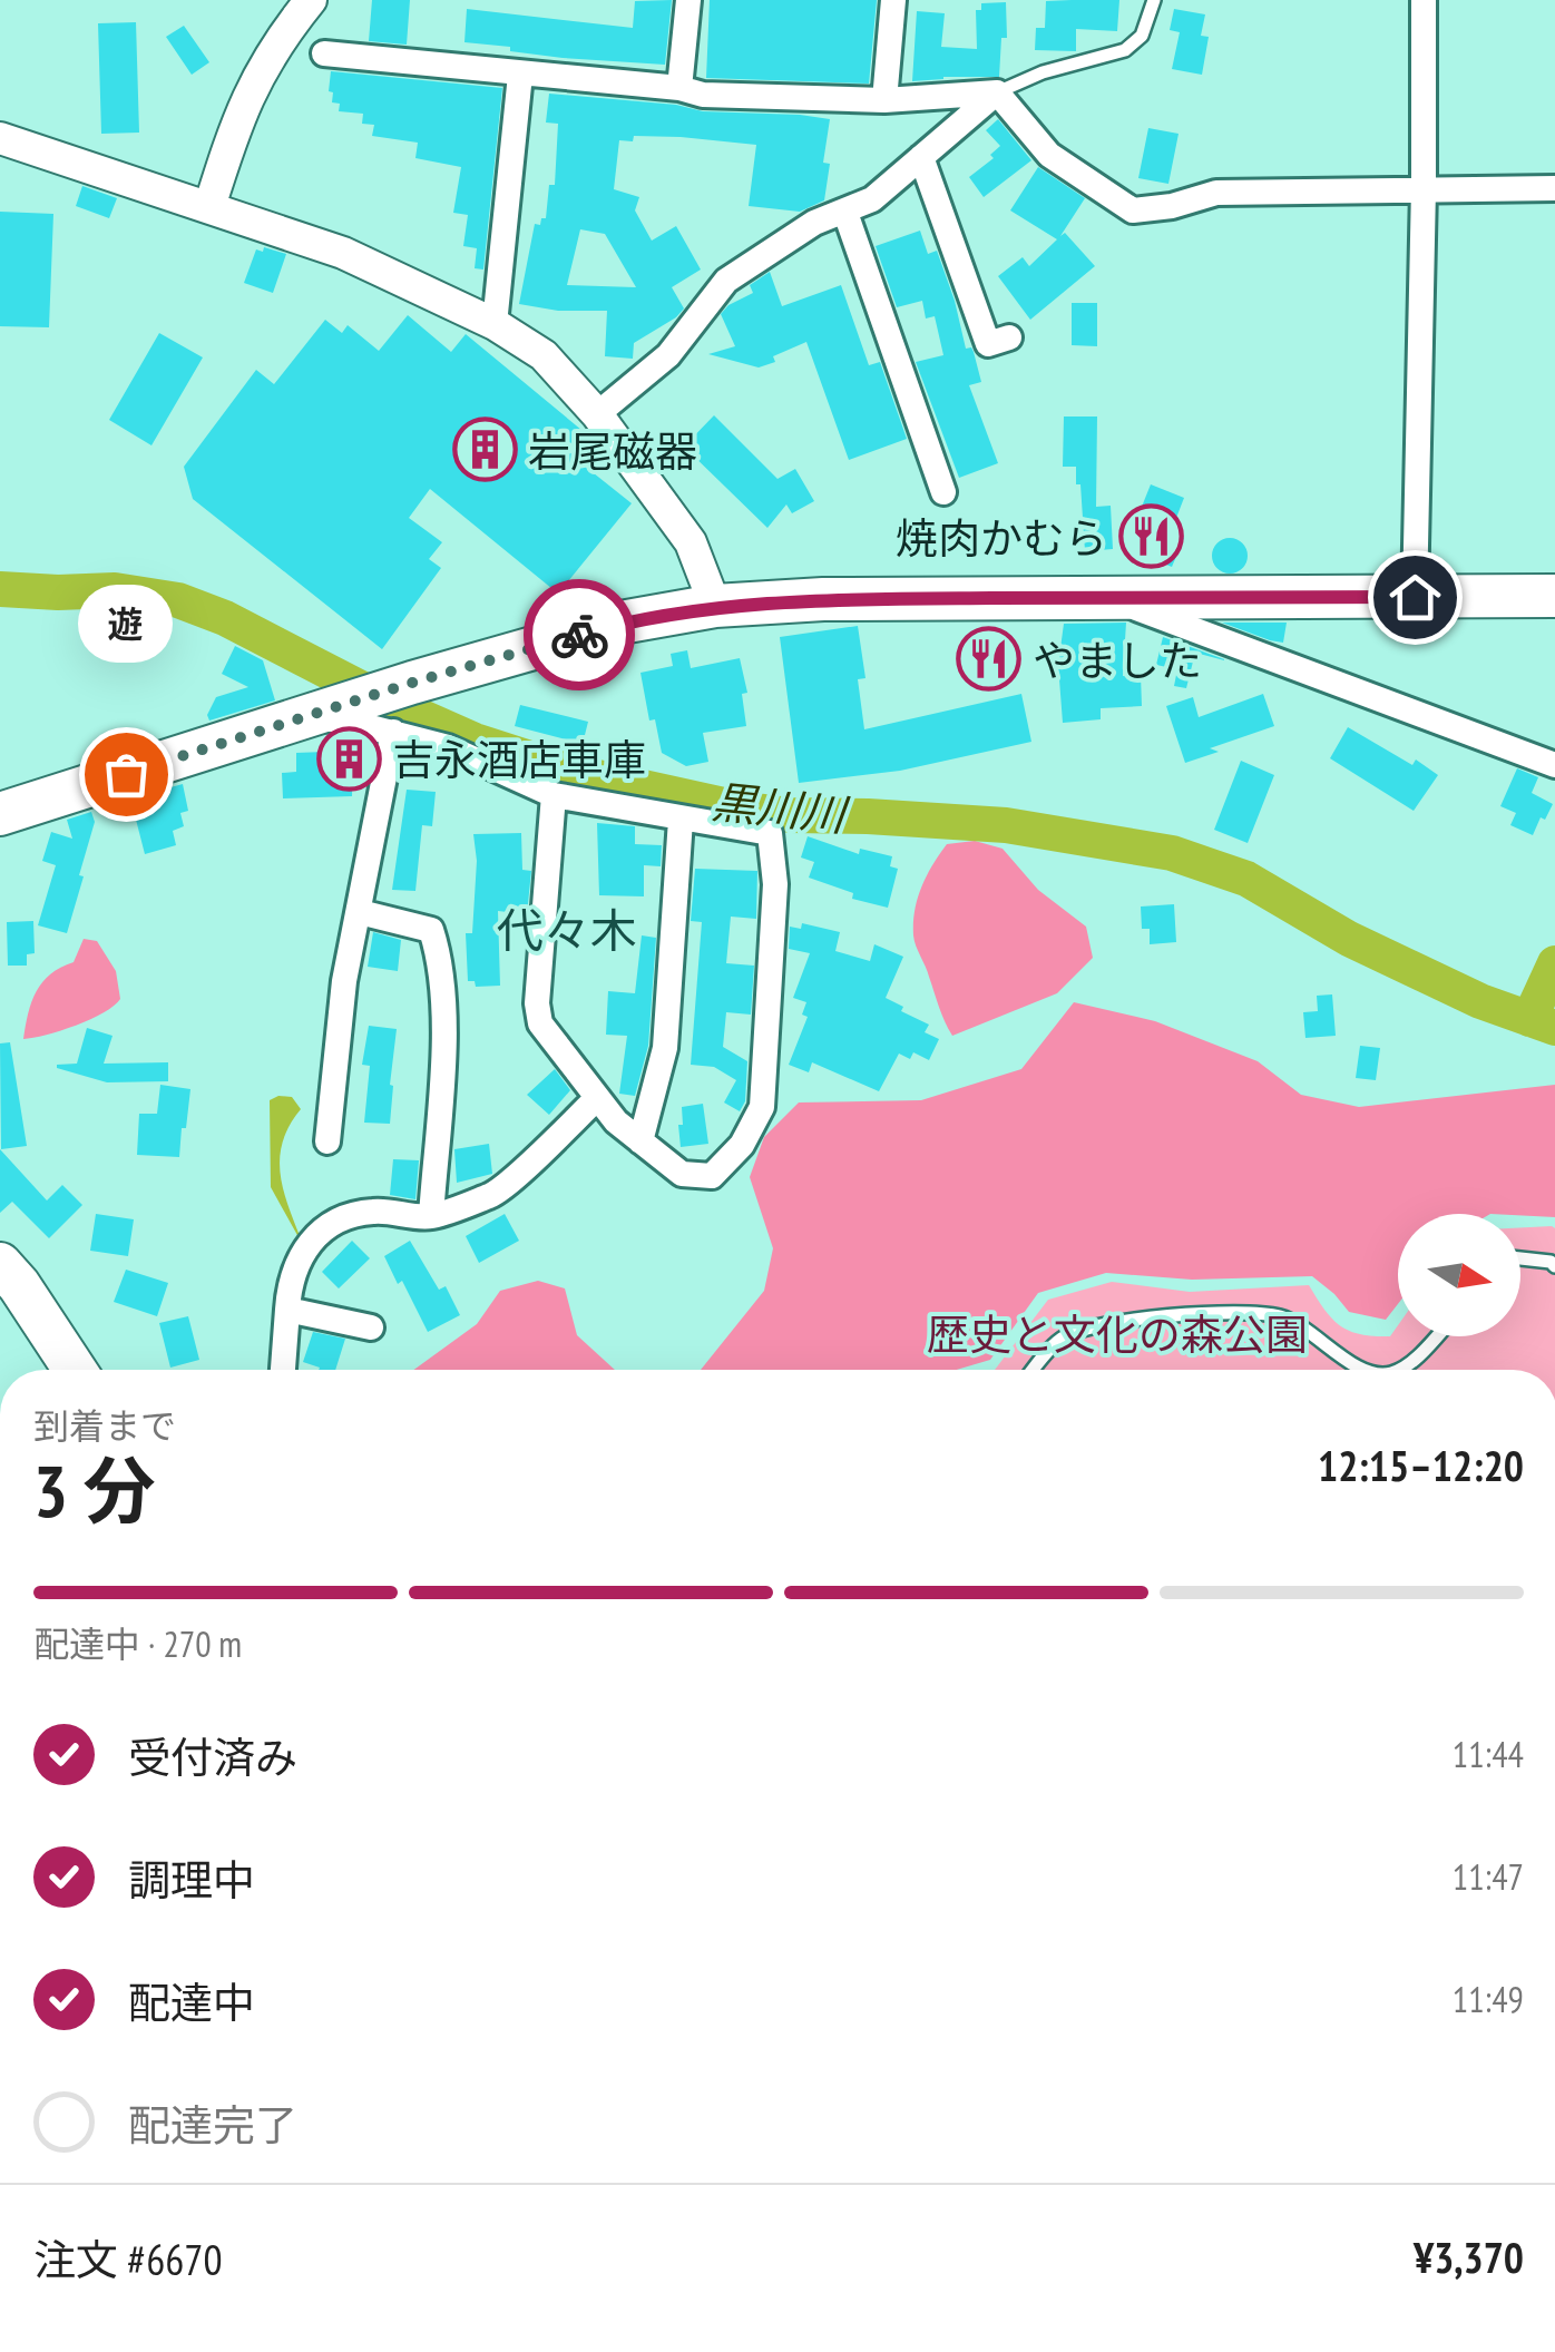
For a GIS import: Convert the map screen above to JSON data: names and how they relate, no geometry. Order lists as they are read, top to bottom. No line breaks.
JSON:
{"districts":["代々木"],"water":["黒川川"],"parks":["歴史と文化の森公園"],"places":{"building":["岩尾磁器","吉永酒店車庫"],"restaurant":["焼肉かむら","やました"],"other":["遊"]},"north":"right","page":{"bubble":"遊","heading":["3 分","到着まで","12:15–12:20"],"panel":["注文 #6670","¥3,370"],"bar":"配達中 · 270 m","list":[["受付済み","11:44"],["調理中","11:47"],["配達中","11:49"],"配達完了"]}}
